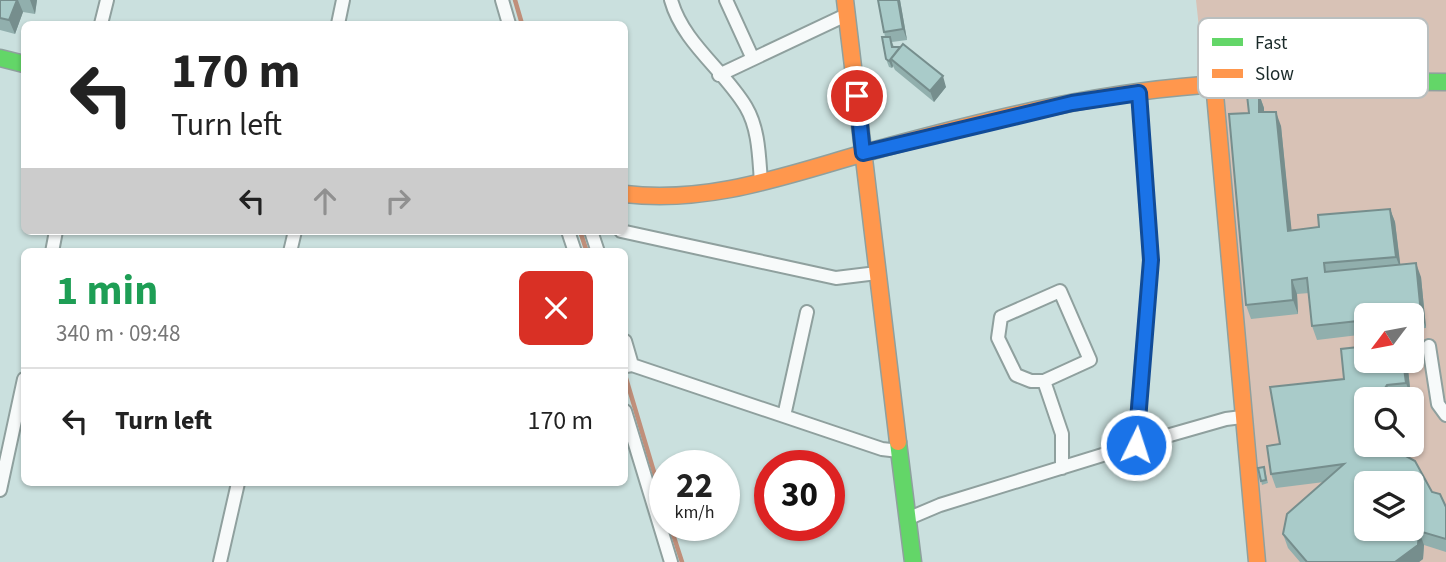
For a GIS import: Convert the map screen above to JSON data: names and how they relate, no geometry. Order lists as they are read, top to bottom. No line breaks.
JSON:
{"legend":["Fast","Slow"],"north":"bottom left","page":{"turn":["170 m","Turn left"],"heading":["1 min","340 m · 09:48"],"list":[{"name":"Turn left","value":"170 m"}],"speed":"22 km/h","limit":"30"}}
